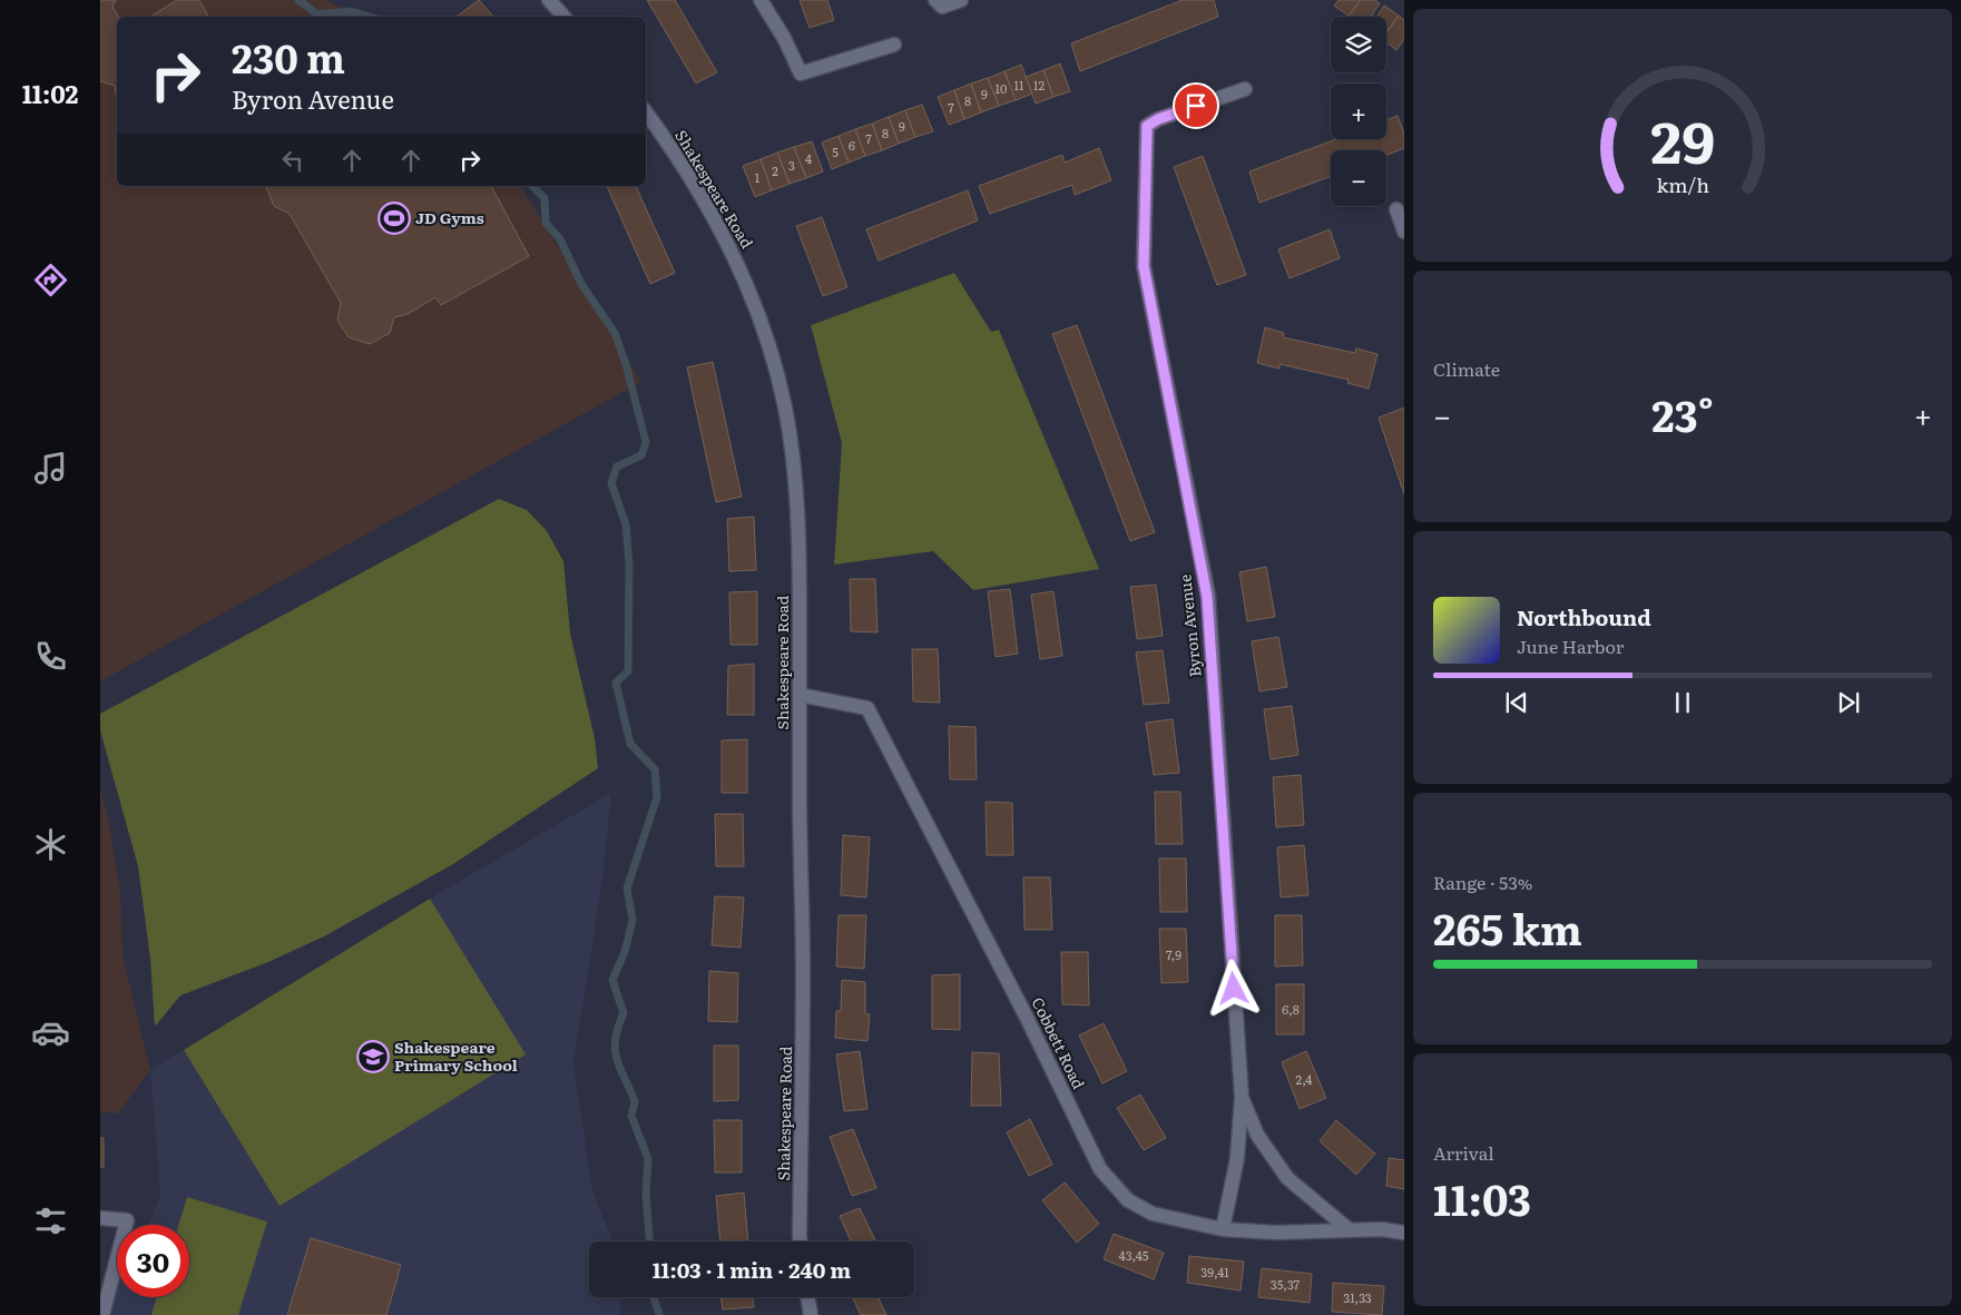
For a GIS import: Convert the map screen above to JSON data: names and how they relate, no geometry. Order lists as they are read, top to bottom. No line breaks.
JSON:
{"streets":{"street":["Shakespeare Road","Byron Avenue","Cobbett Road"]},"crossings":[["Shakespeare Road","Cobbett Road"],["Byron Avenue","Cobbett Road"]],"places":{"sports":["JD Gyms"],"school or university":["Shakespeare Primary School"]},"house_numbers":["11","12","10","9","8","7","9","8","7","6","5","4","3","2","1","7,9","6,8","2,4","43,45","39,41","35,37","31,33"],"page":{"tabs":"11:02","map_buttons":["+","−"],"turn":["230 m","Byron Avenue"],"tile":["Climate",["Range · 53%","265 km"],["Arrival","11:03"]],"heat":["−","23°","+"],"song":["Northbound","June Harbor"],"limit":"30","trip":"11:03 · 1 min · 240 m","gauge":["29","km/h"]}}
